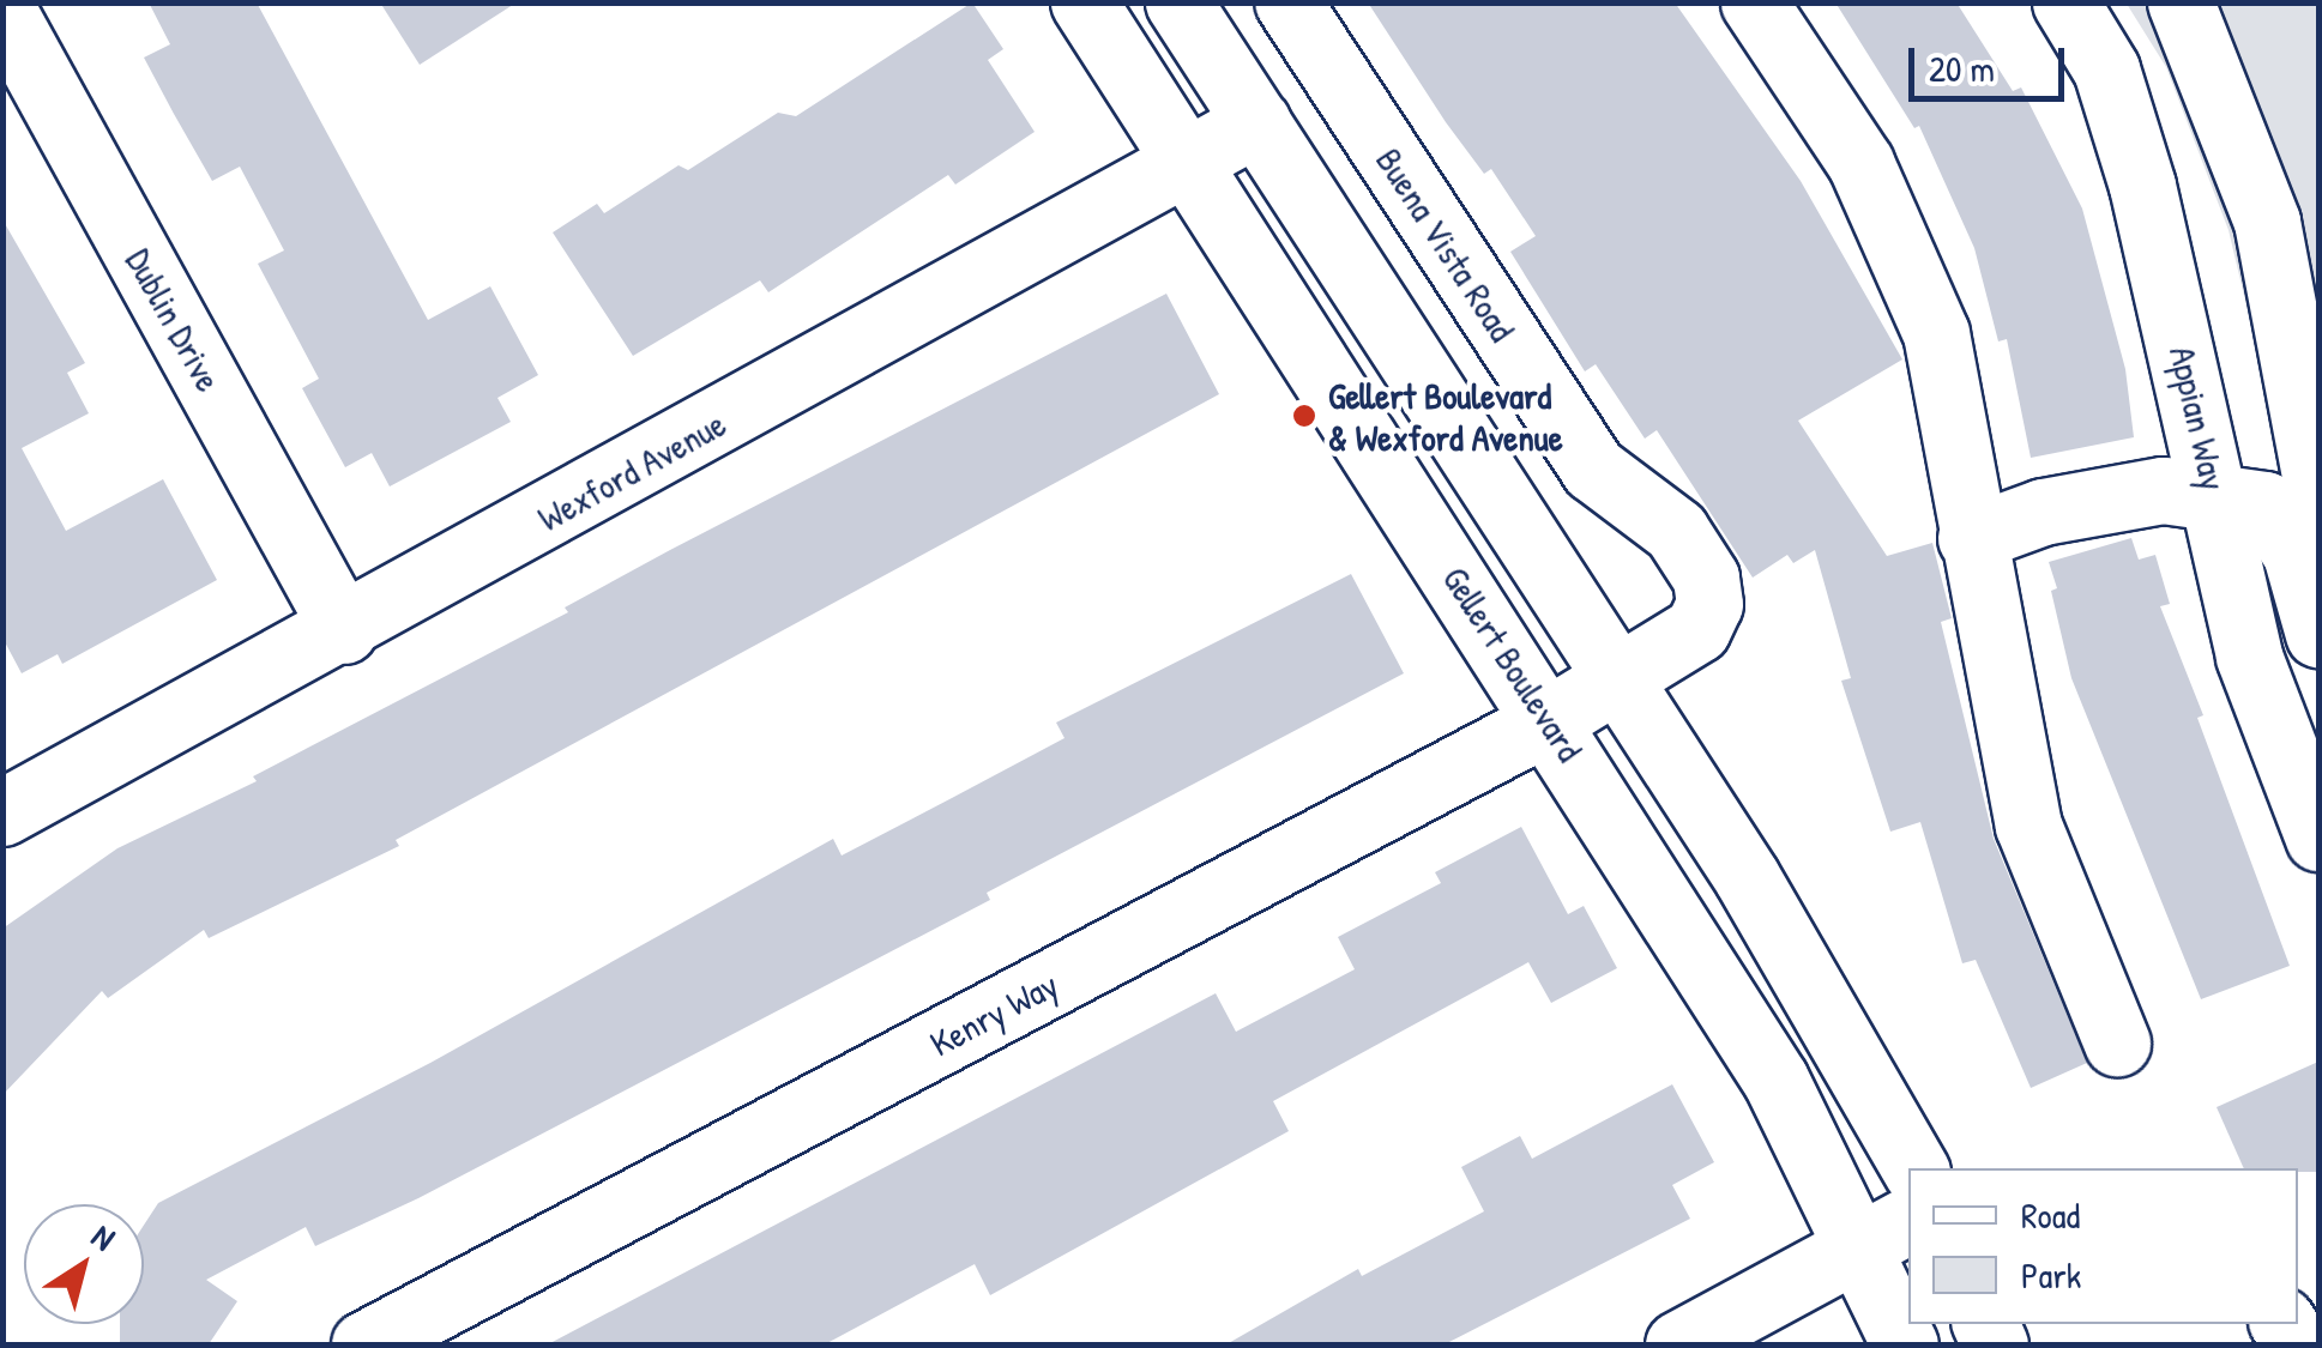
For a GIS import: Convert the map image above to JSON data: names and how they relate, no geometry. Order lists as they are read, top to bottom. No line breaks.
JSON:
{"streets":{"street":["Buena Vista Road","Dublin Drive","Appian Way","Wexford Avenue","Gellert Boulevard","Kenry Way"]},"crossings":[["Buena Vista Road","Kenry Way"],["Dublin Drive","Wexford Avenue"],["Wexford Avenue","Gellert Boulevard"],["Gellert Boulevard","Kenry Way"]],"places":["Gellert Boulevard & Wexford Avenue"],"legend":["Road","Park"],"scale_bar":"20 m","north":"top right"}
